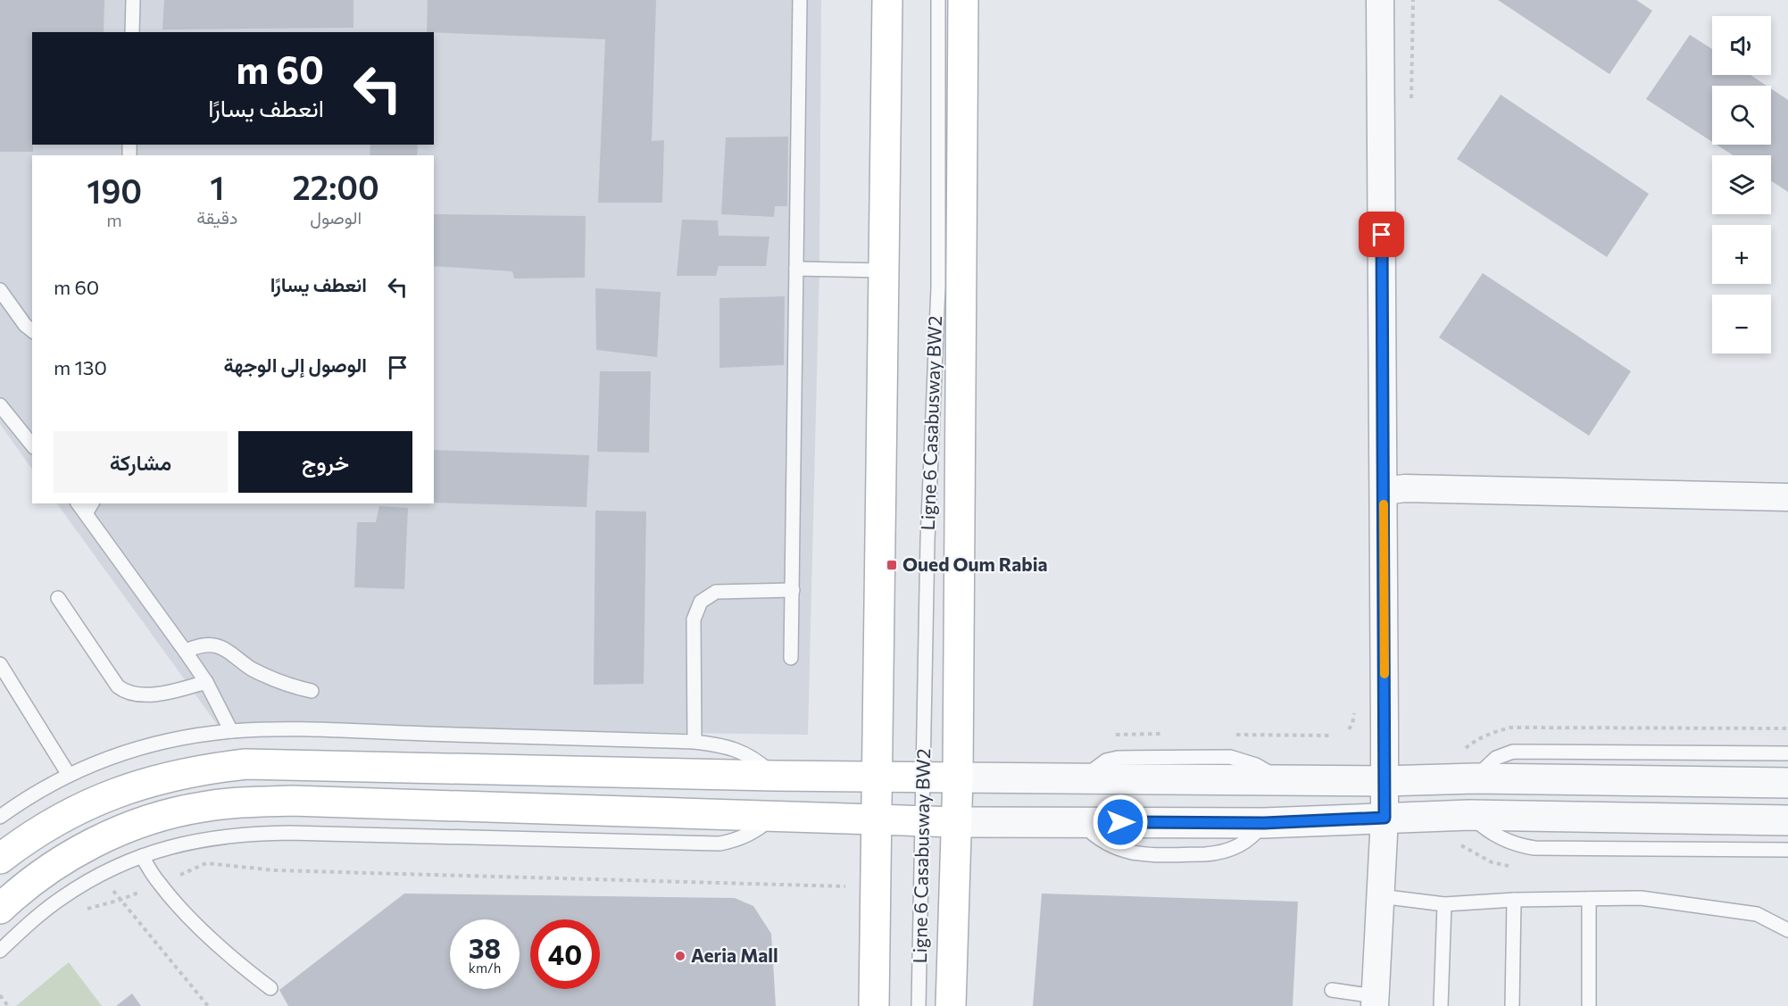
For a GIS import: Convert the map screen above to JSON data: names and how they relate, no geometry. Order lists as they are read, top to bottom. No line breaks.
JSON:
{"streets":{"lane":["Ligne 6 Casabusway BW2"]},"places":{"transit":["Oued Oum Rabia"],"other":["Aeria Mall"]},"page":{"map_buttons":["+","−"],"turn":["60 m","انعطف يسارًا"],"eta":["22:00","الوصول","1","دقيقة","190","m"],"list":[{"name":"انعطف يسارًا","value":"60 m"},{"name":"الوصول إلى الوجهة","value":"130 m"}],"buttons":["خروج","مشاركة"],"speed":"38 km/h","limit":"40"}}
